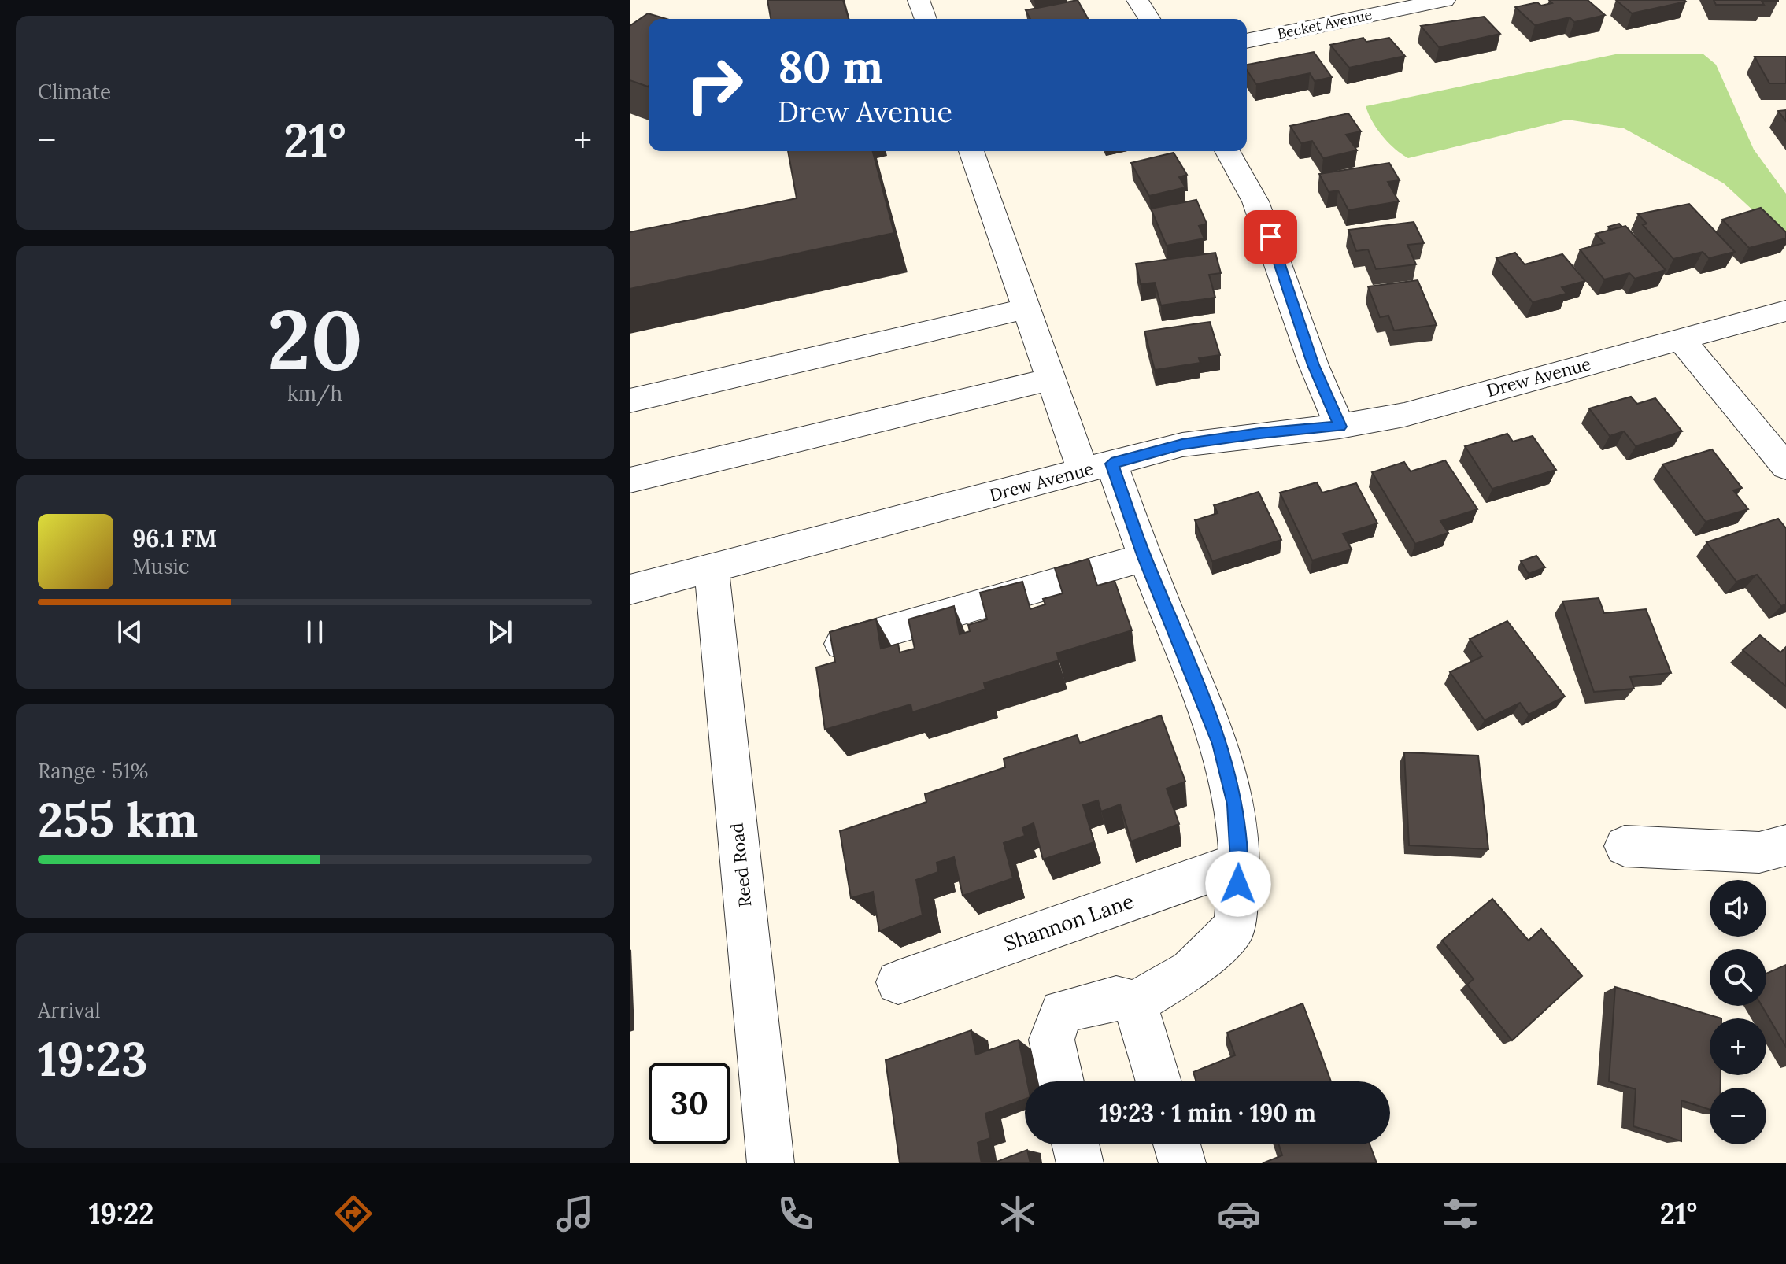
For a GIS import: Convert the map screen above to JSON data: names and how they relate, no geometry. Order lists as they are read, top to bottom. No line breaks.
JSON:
{"streets":{"street":["Becket Avenue","Drew Avenue","Reed Road","Shannon Lane"]},"crossings":[["Drew Avenue","Reed Road"]],"page":{"tile":["Climate",["20","km/h"],["Range · 51%","255 km"],["Arrival","19:23"]],"turn":["80 m","Drew Avenue"],"heat":["−","21°","+"],"song":["96.1 FM","Music"],"map_buttons":["+","−"],"limit":"30","trip":"19:23 · 1 min · 190 m","tabs":["19:22","21°"]}}
